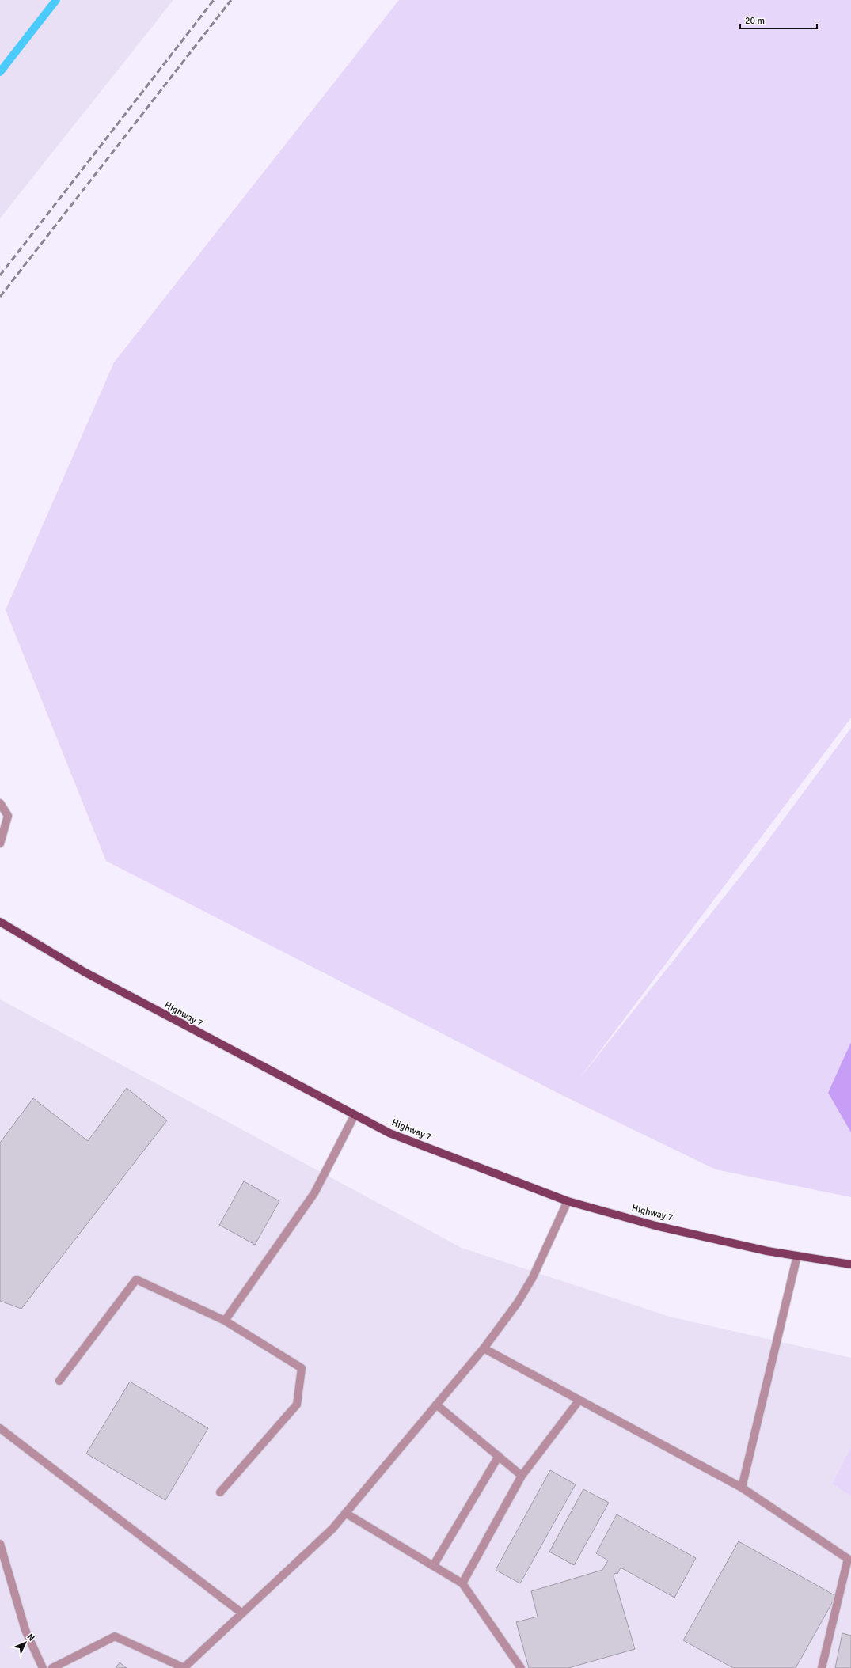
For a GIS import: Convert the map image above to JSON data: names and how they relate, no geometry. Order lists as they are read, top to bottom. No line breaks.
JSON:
{"streets":{"main road":["Highway 7"]},"scale_bar":"20 m","north":"top right"}
